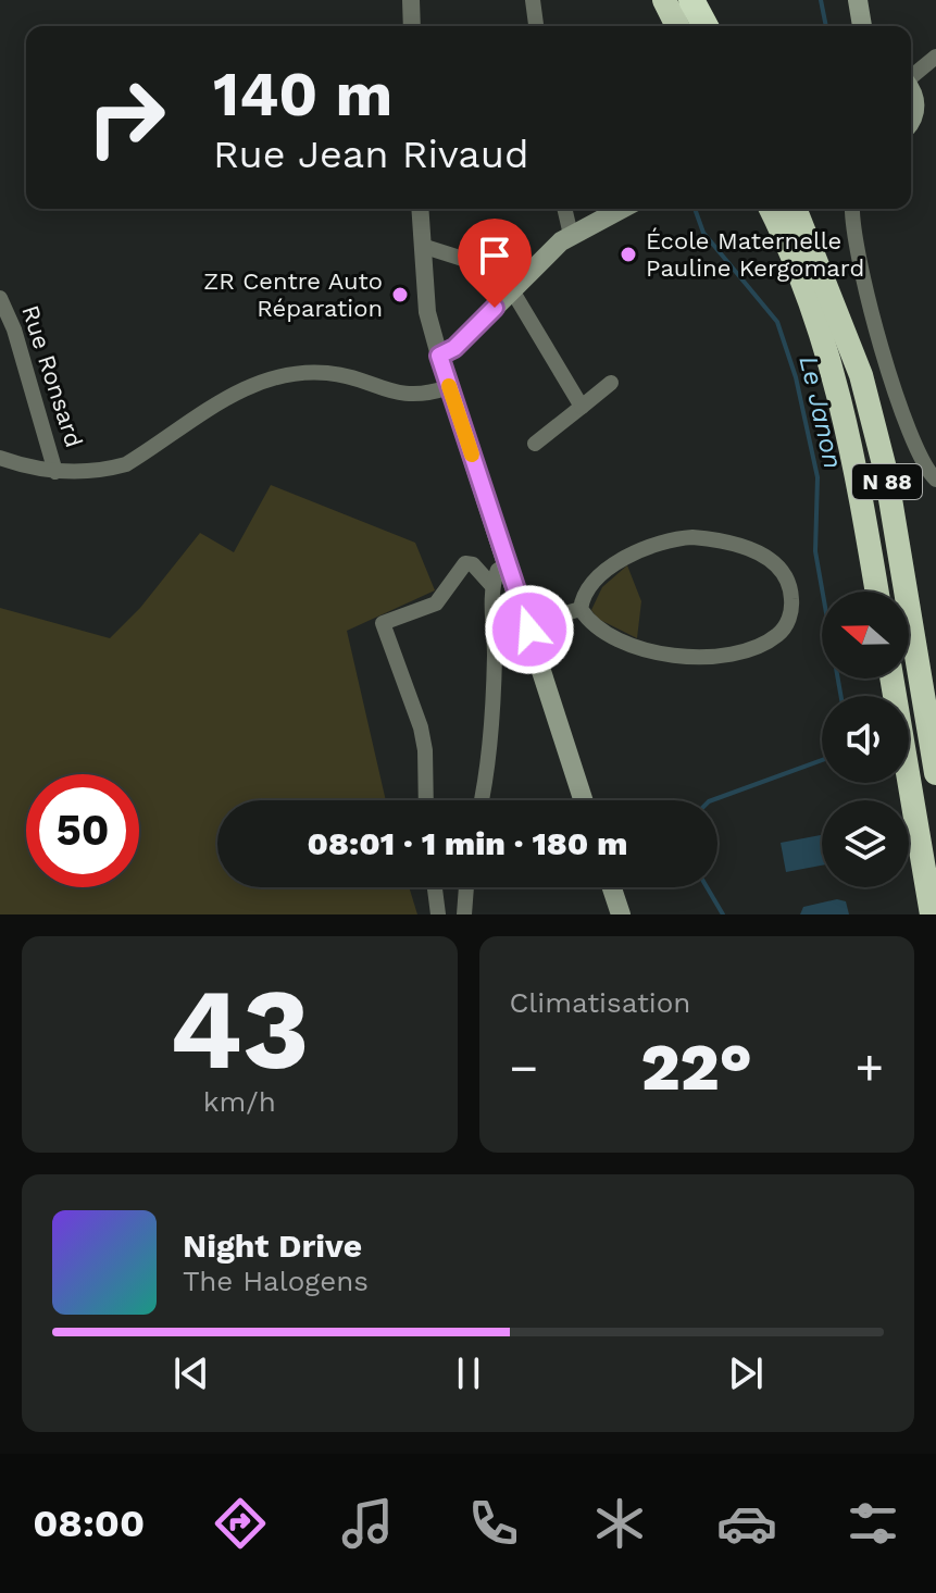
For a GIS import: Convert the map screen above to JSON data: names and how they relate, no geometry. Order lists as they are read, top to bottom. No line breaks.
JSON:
{"streets":{"highway":["N 88"],"street":["Rue Ronsard"]},"water":["Le Janon"],"places":["École Maternelle Pauline Kergomard","ZR Centre Auto Réparation"],"north":"left","page":{"turn":["140 m","Rue Jean Rivaud"],"limit":"50","trip":"08:01 · 1 min · 180 m","tile":[["43","km/h"],"Climatisation"],"heat":["−","22°","+"],"song":["Night Drive","The Halogens"],"tabs":"08:00"}}
